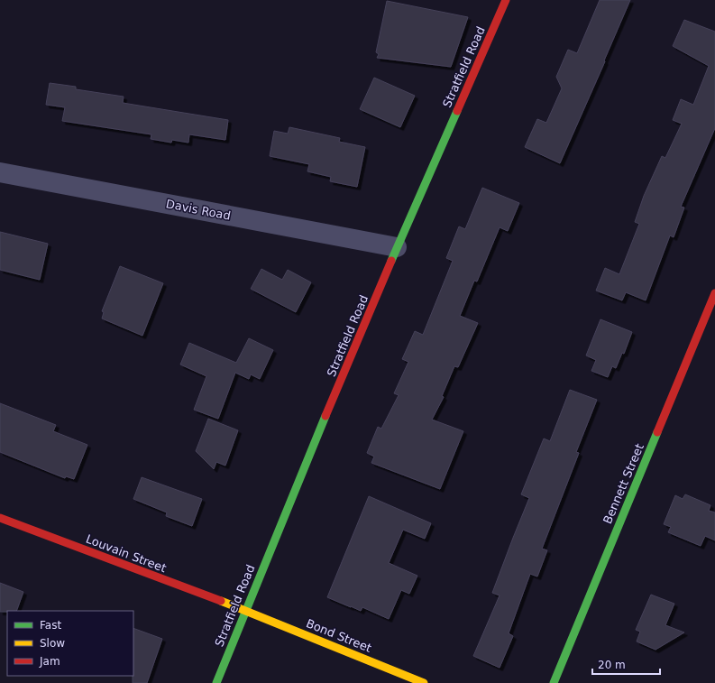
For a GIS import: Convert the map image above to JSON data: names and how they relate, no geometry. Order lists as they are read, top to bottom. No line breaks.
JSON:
{"streets":{"street":["Stratfield Road","Davis Road","Bennett Street","Louvain Street","Bond Street"]},"crossings":[["Stratfield Road","Davis Road"],["Stratfield Road","Louvain Street"],["Stratfield Road","Bond Street"],["Louvain Street","Bond Street"]],"legend":["Fast","Slow","Jam"],"scale_bar":"20 m"}
